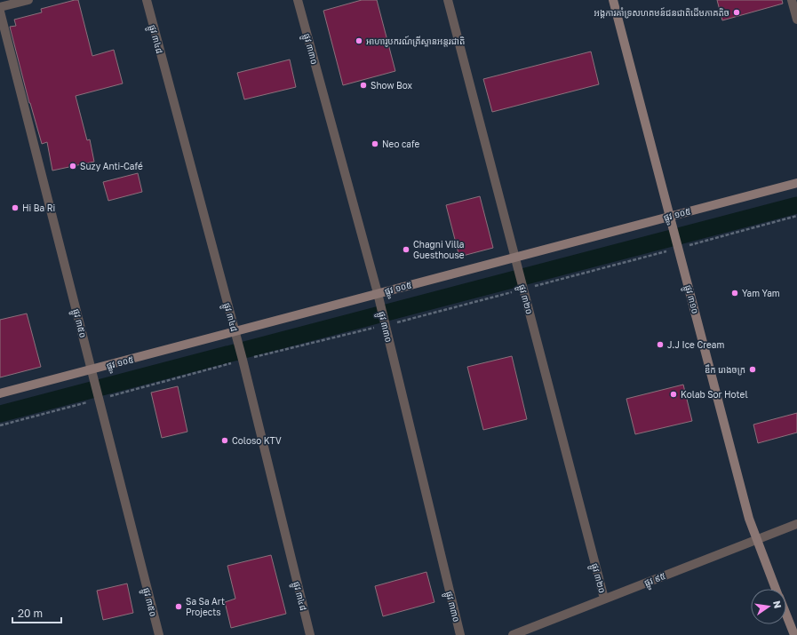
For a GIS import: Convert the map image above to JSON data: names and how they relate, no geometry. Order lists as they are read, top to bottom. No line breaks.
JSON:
{"streets":{"street":["ផ្លូវ ៣៤៨","ផ្លូវ ៣៣០","ផ្លូវ ១០៥","ផ្លូវ ៣២០","ផ្លូវ ៣១០","ផ្លូវ ៣៥០","ផ្លូវ ៩៥"]},"crossings":[["ផ្លូវ ៣៤៨","ផ្លូវ ១០៥"],["ផ្លូវ ៣៣០","ផ្លូវ ១០៥"],["ផ្លូវ ១០៥","ផ្លូវ ៣២០"],["ផ្លូវ ១០៥","ផ្លូវ ៣១០"],["ផ្លូវ ១០៥","ផ្លូវ ៣៥០"],["ផ្លូវ ៣២០","ផ្លូវ ៩៥"],["ផ្លូវ ៣១០","ផ្លូវ ៩៥"]],"places":["អង្គការគាំទ្រសហគមន៍ជនជាតិដើមភាគតិច","អាហារូបករណ៍គ្រីស្ទានអន្តរជាតិ","Show Box","Neo cafe","Suzy Anti-Café","Hi Ba Ri","Chagni Villa Guesthouse","Yam Yam","J.J Ice Cream","ឌឹក រោងចក្រ","Kolab Sor Hotel","Coloso KTV","Sa Sa Art Projects"],"scale_bar":"20 m","north":"right"}
